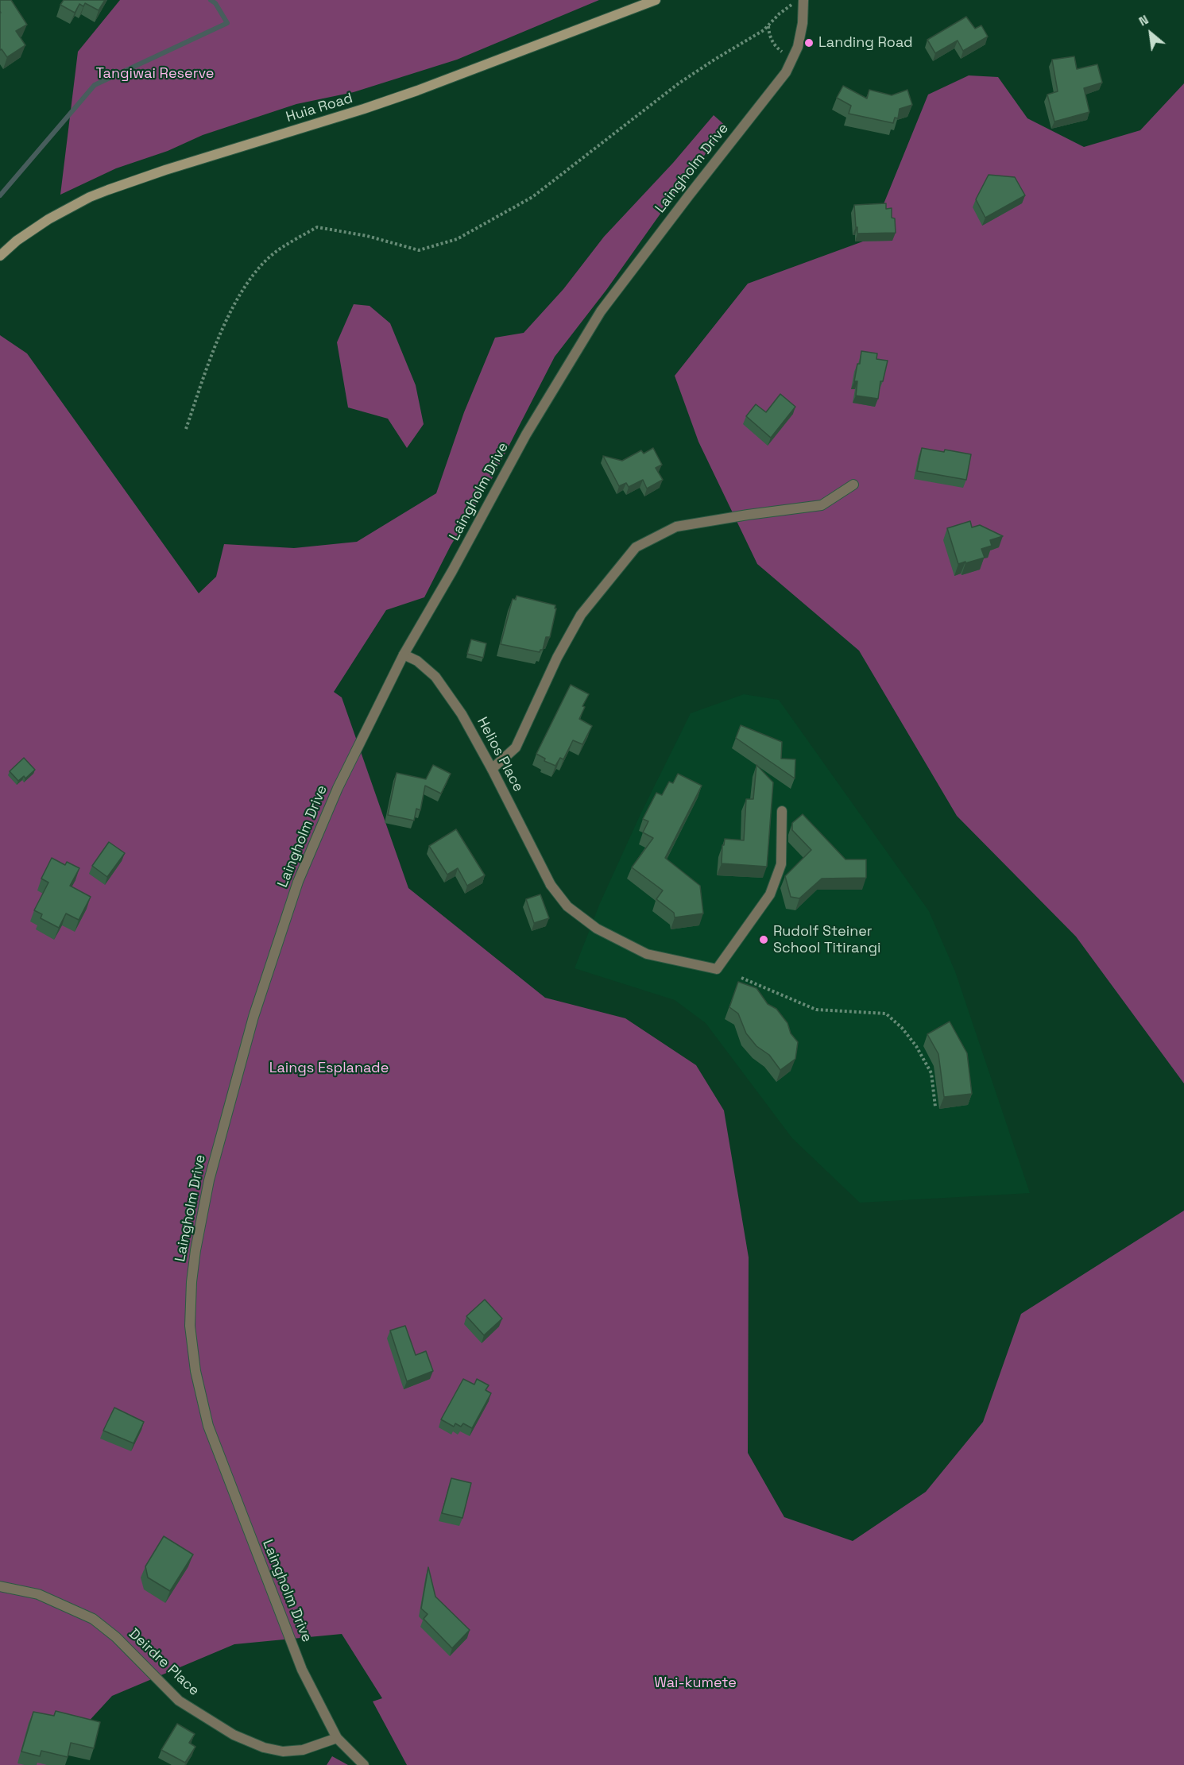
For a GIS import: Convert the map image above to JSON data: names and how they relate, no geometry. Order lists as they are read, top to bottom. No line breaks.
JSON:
{"streets":{"main road":["Huia Road"],"street":["Laingholm Drive","Helios Place","Deirdre Place"]},"crossings":[["Laingholm Drive","Helios Place"],["Laingholm Drive","Deirdre Place"]],"parks":["Tangiwai Reserve","Laings Esplanade","Wai-kumete"],"places":["Landing Road","Rudolf Steiner School Titirangi"],"north":"top left"}
